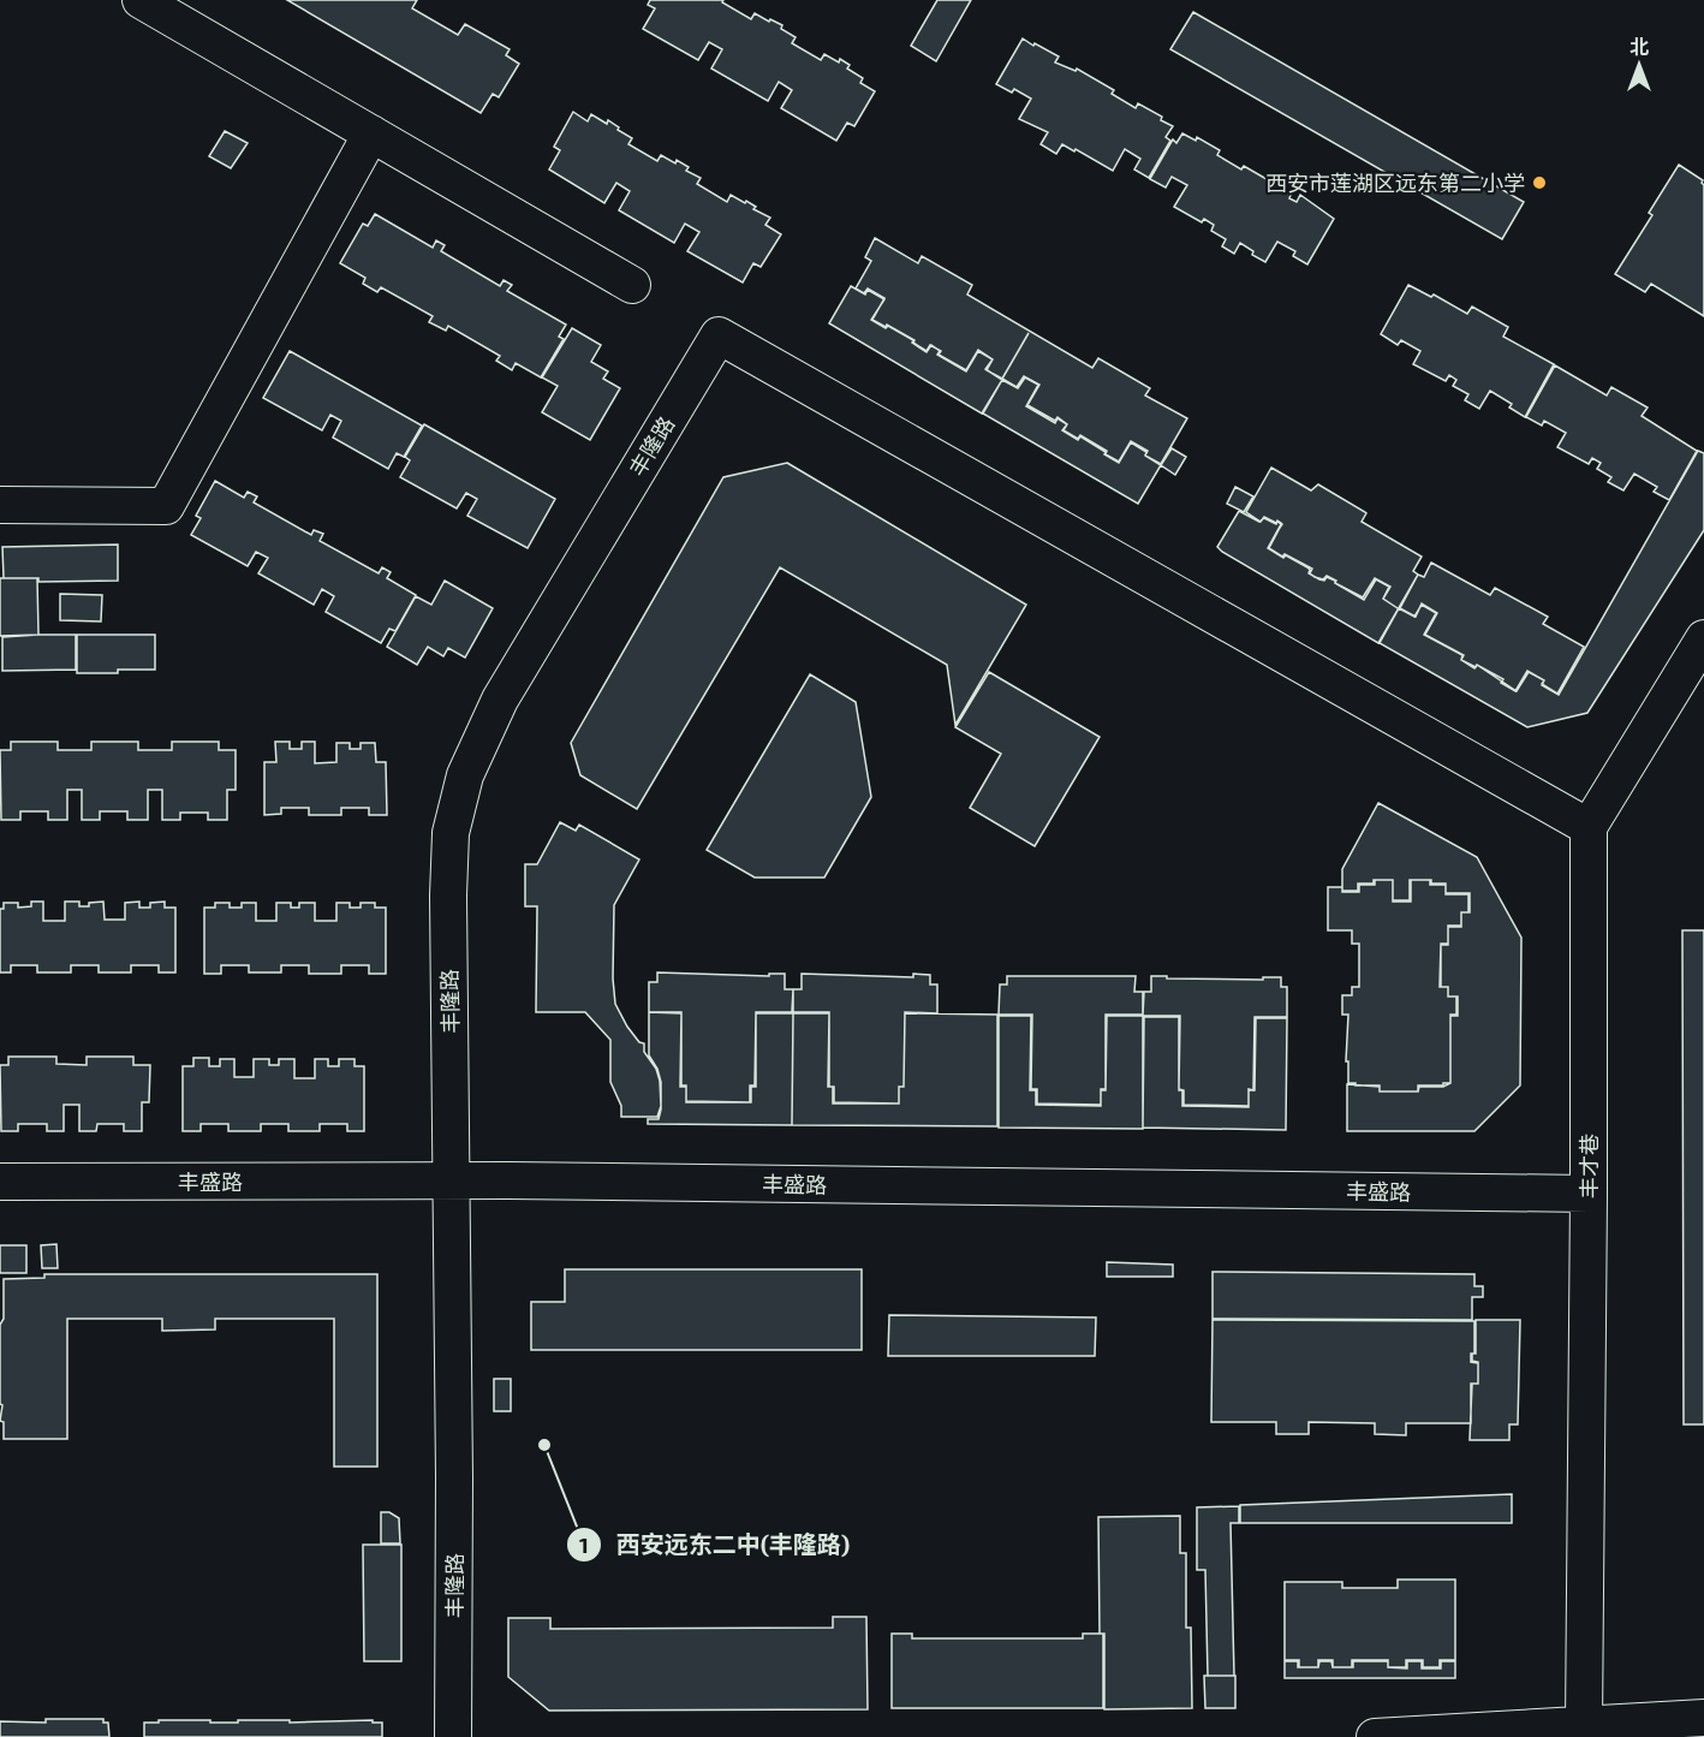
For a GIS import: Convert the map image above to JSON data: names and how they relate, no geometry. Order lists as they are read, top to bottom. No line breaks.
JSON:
{"streets":{"street":["丰隆路","丰才巷","丰盛路"]},"crossings":[["丰隆路","丰才巷"],["丰隆路","丰盛路"],["丰才巷","丰盛路"]],"places":["西安市莲湖区远东第二小学","西安远东二中(丰隆路)"],"north":"top"}
